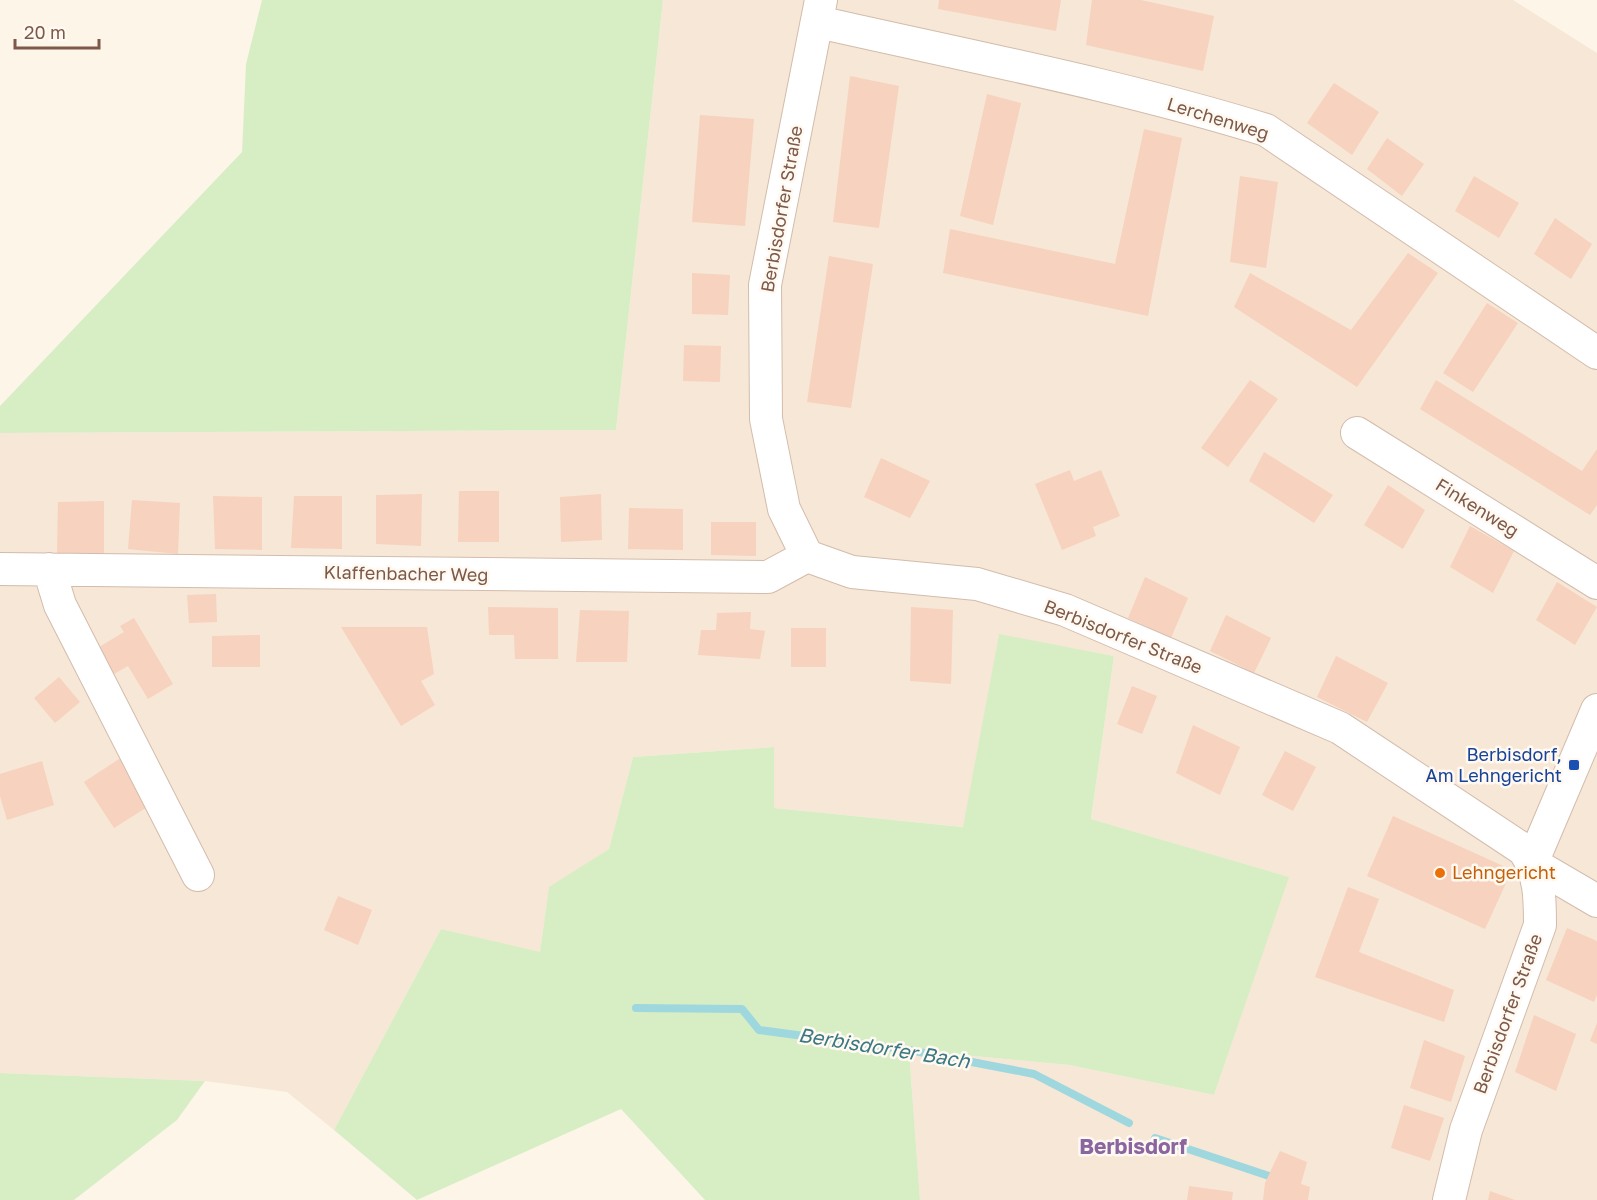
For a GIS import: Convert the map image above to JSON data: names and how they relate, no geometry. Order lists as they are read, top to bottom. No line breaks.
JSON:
{"streets":{"street":["Lerchenweg","Berbisdorfer Straße","Finkenweg","Klaffenbacher Weg"]},"crossings":[["Lerchenweg","Berbisdorfer Straße"],["Berbisdorfer Straße","Klaffenbacher Weg"]],"districts":["Berbisdorf"],"water":["Berbisdorfer Bach"],"places":{"transit":["Berbisdorf, Am Lehngericht"],"other":["Lehngericht"]},"scale_bar":"20 m"}
